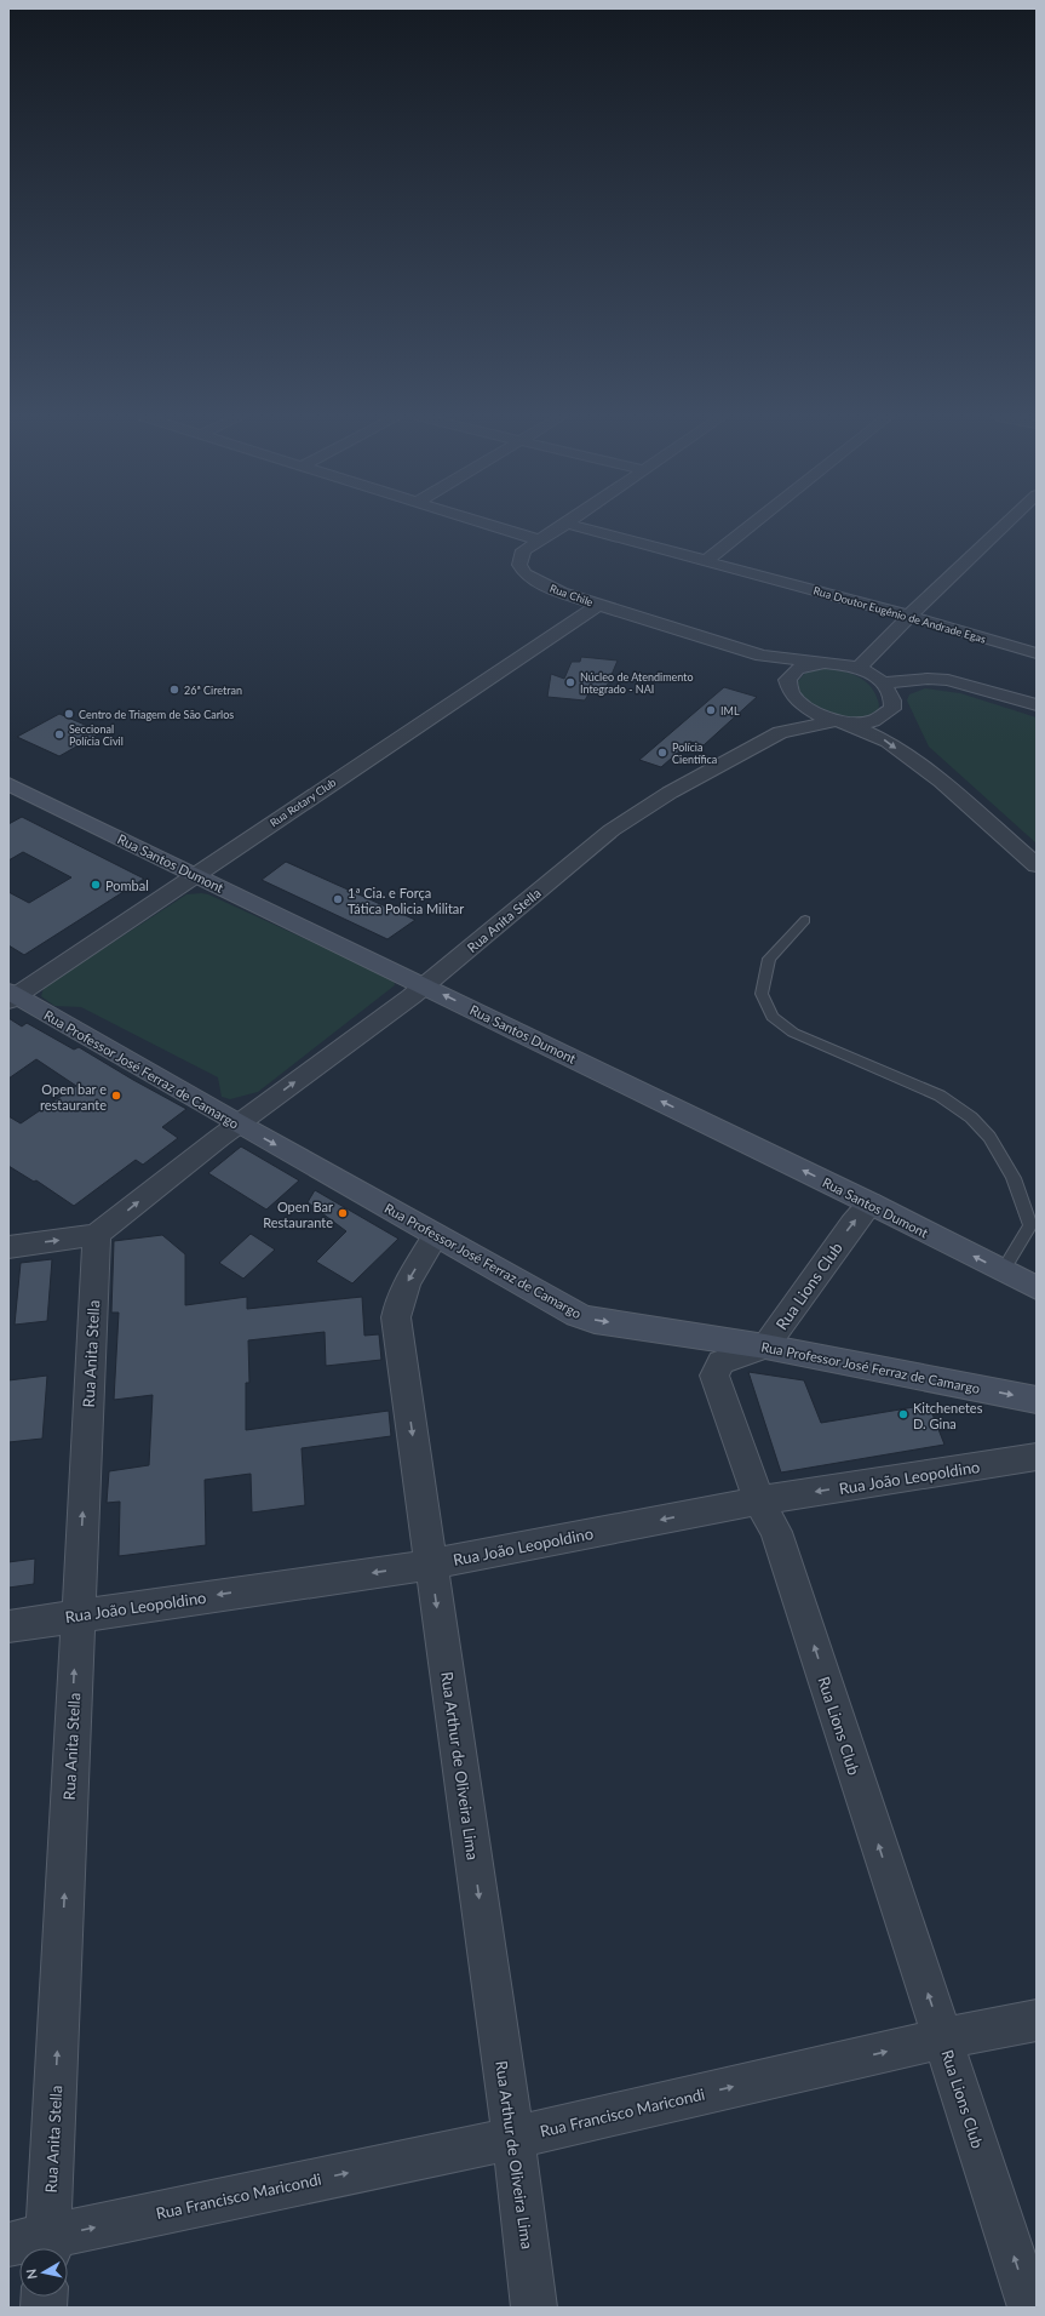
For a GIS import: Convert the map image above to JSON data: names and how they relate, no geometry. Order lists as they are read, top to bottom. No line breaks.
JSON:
{"streets":{"street":["Rua Chile","Rua Doutor Eugênio de Andrade Egas","Rua Rotary Club","Rua Santos Dumont","Rua Anita Stella","Rua Professor José Ferraz de Camargo","Rua Lions Club","Rua João Leopoldino","Rua Arthur de Oliveira Lima","Rua Francisco Maricondi"]},"crossings":[["Rua Chile","Rua Rotary Club"],["Rua Rotary Club","Rua Santos Dumont"],["Rua Rotary Club","Rua Professor José Ferraz de Camargo"],["Rua Santos Dumont","Rua Anita Stella"],["Rua Santos Dumont","Rua Lions Club"],["Rua Anita Stella","Rua Professor José Ferraz de Camargo"],["Rua Anita Stella","Rua João Leopoldino"],["Rua Anita Stella","Rua Francisco Maricondi"],["Rua Professor José Ferraz de Camargo","Rua Lions Club"],["Rua Professor José Ferraz de Camargo","Rua Arthur de Oliveira Lima"],["Rua Lions Club","Rua João Leopoldino"],["Rua Lions Club","Rua Francisco Maricondi"],["Rua João Leopoldino","Rua Arthur de Oliveira Lima"],["Rua Arthur de Oliveira Lima","Rua Francisco Maricondi"]],"one_way":["Rua Santos Dumont","Rua Anita Stella","Rua Professor José Ferraz de Camargo","Rua Lions Club","Rua João Leopoldino","Rua Arthur de Oliveira Lima","Rua Francisco Maricondi"],"places":["Núcleo de Atendimento Integrado - NAI","26ª Ciretran","IML","Centro de Triagem de São Carlos","Seccional Polícia Civil","Polícia Científica","Pombal","1ª Cia. e Força Tática Policia Militar","Open bar e restaurante","Open Bar Restaurante","Kitchenetes D. Gina"],"north":"left"}
